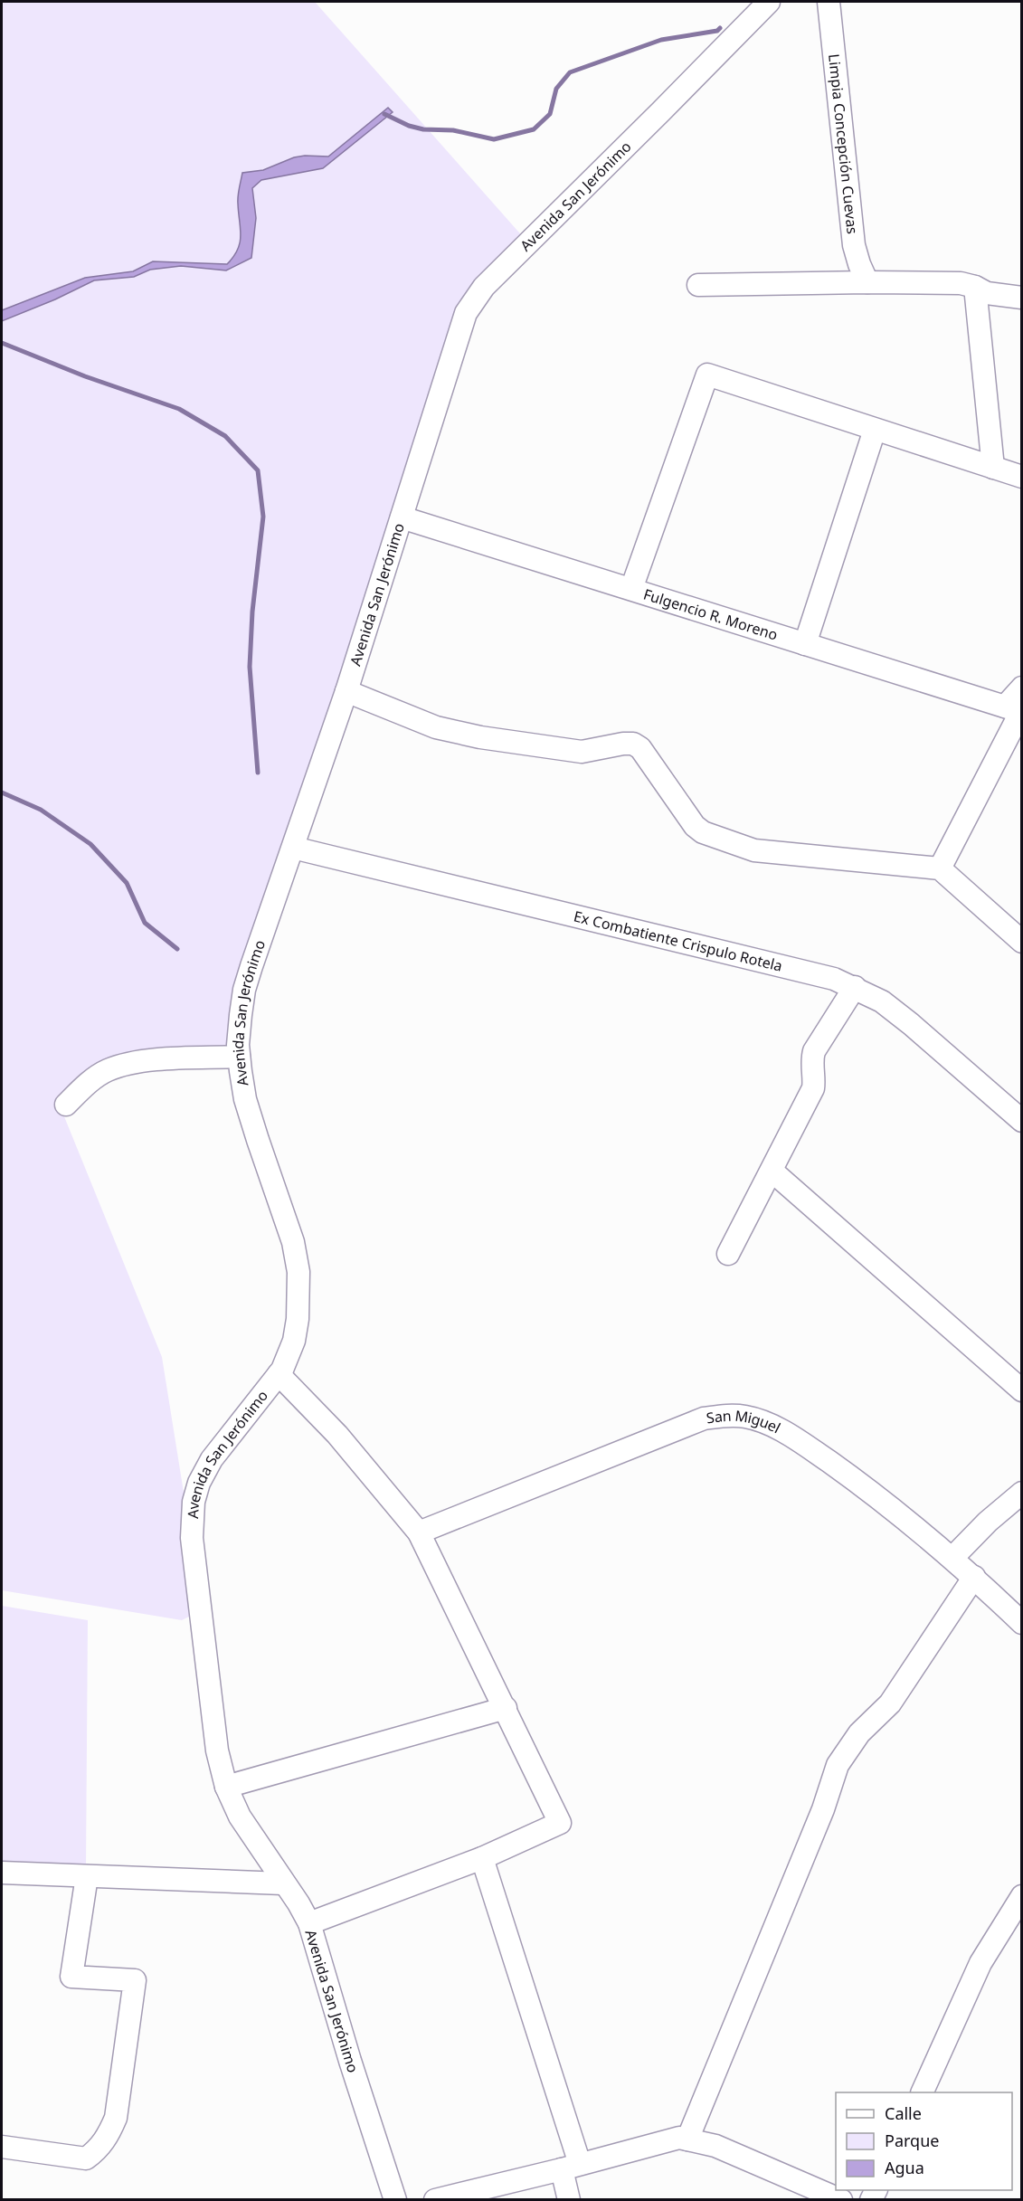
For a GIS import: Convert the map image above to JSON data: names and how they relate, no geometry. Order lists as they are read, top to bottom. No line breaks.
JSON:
{"streets":{"street":["Limpia Concepción Cuevas","Avenida San Jerónimo","Fulgencio R. Moreno","Ex Combatiente Crispulo Rotela","San Miguel"]},"crossings":[["Avenida San Jerónimo","Fulgencio R. Moreno"],["Avenida San Jerónimo","Ex Combatiente Crispulo Rotela"]],"legend":["Calle","Parque","Agua"]}
